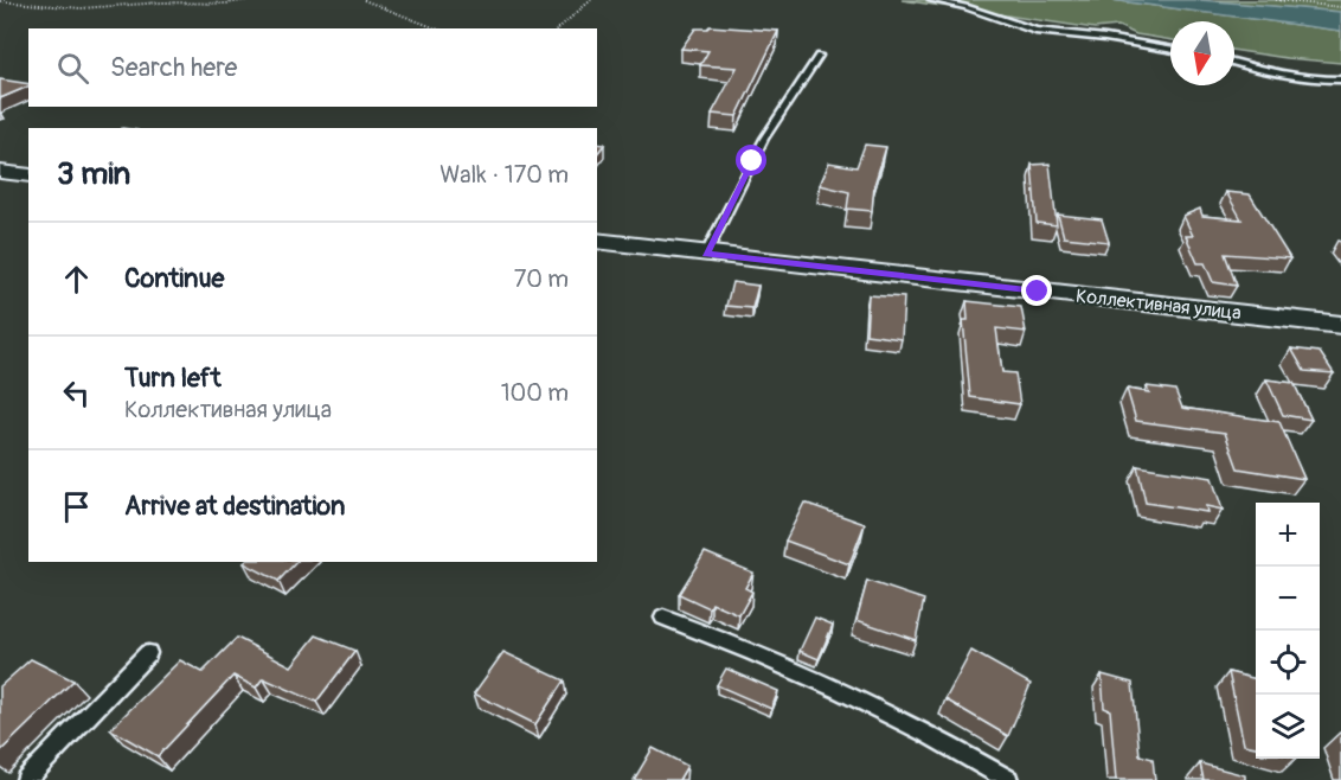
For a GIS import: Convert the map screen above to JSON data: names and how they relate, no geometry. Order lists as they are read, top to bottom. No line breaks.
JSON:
{"streets":{"street":["Коллективная улица"]},"north":"bottom","page":{"search":"Search here","heading":["3 min","Walk · 170 m"],"list":[["Continue","70 m"],["Turn left","Коллективная улица","100 m"],"Arrive at destination"],"map_buttons":["+","−"]}}
